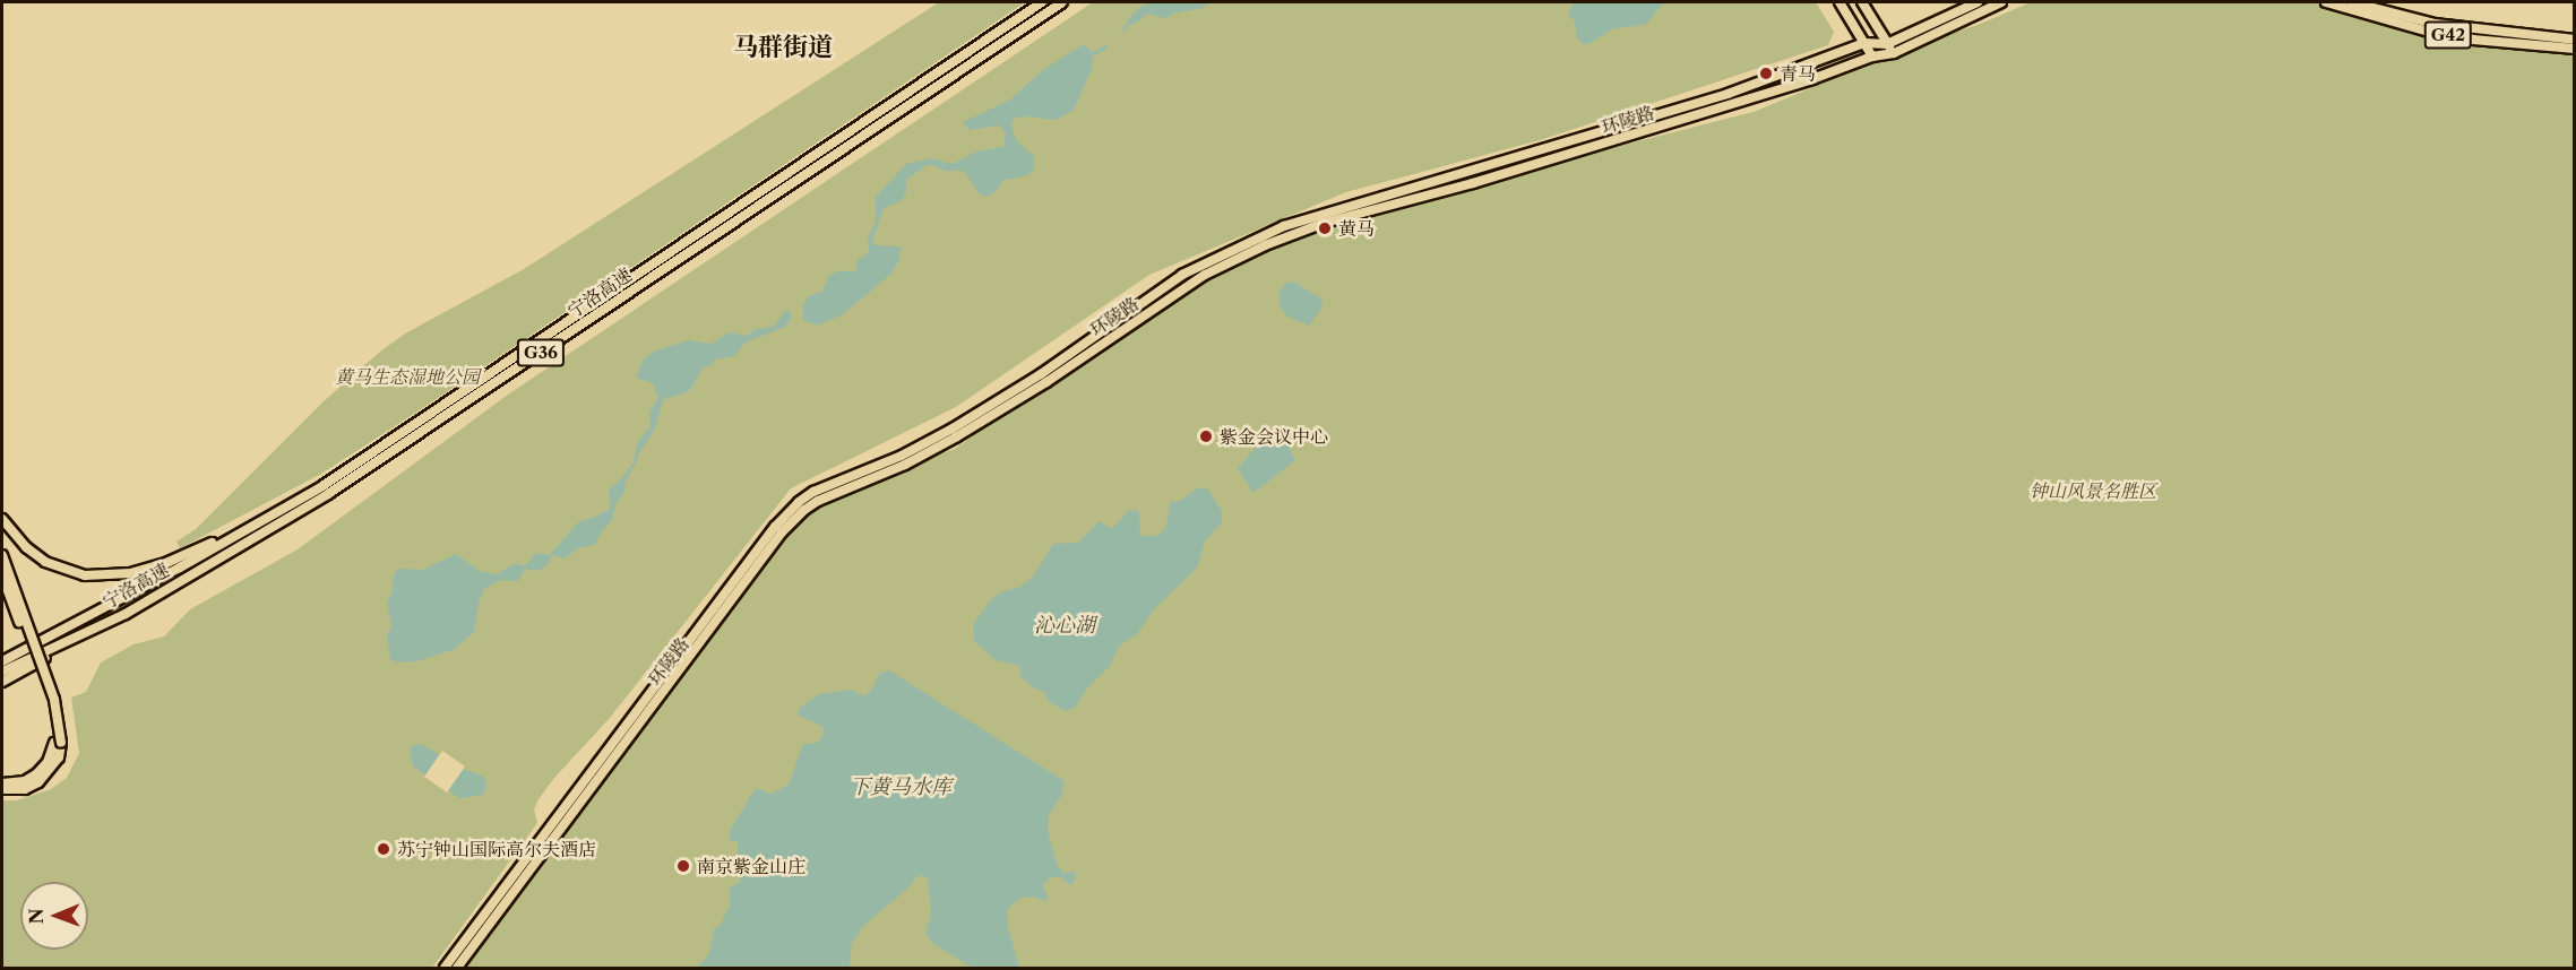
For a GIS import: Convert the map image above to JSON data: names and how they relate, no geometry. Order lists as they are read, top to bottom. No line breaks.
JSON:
{"streets":{"highway":["G42","宁洛高速","G36"],"main road":["环陵路"]},"districts":["马群街道"],"water":["沁心湖","下黄马水库"],"parks":["黄马生态湿地公园","钟山风景名胜区"],"places":["青马","黄马","紫金会议中心","苏宁钟山国际高尔夫酒店","南京紫金山庄"],"north":"left"}
